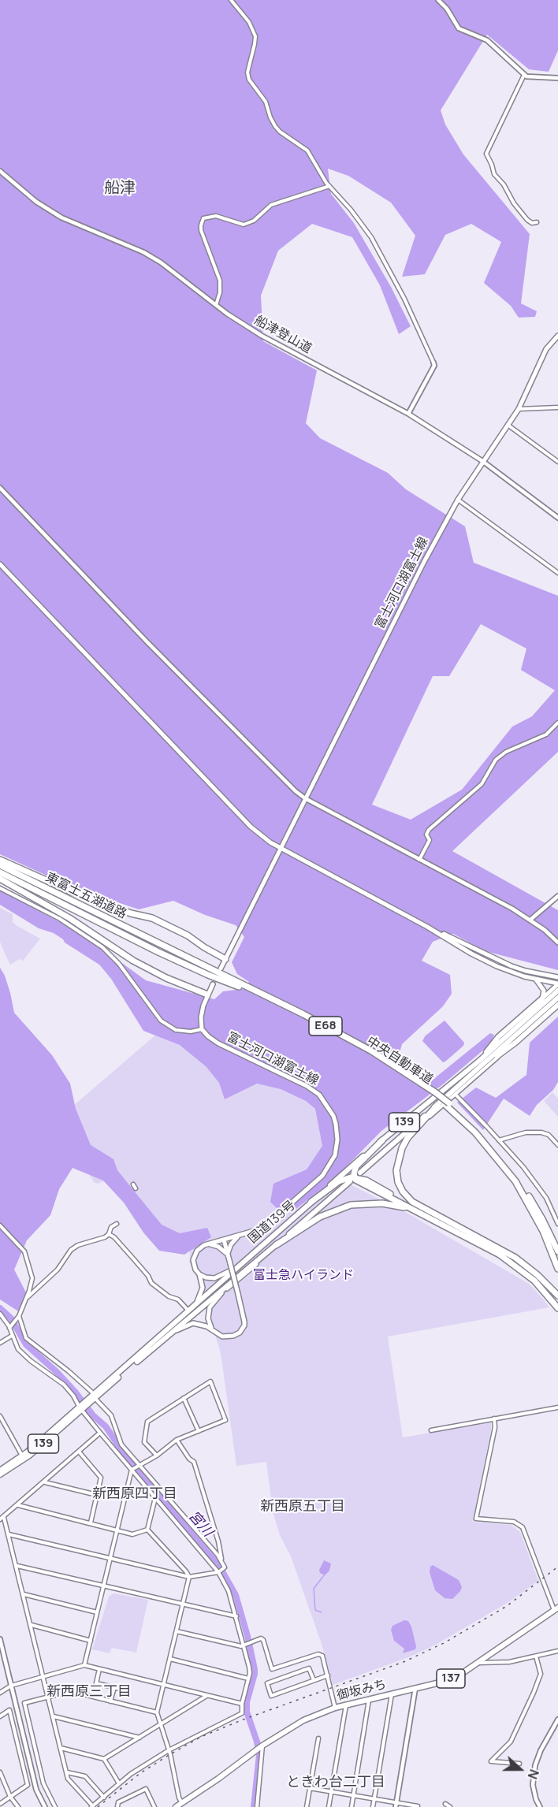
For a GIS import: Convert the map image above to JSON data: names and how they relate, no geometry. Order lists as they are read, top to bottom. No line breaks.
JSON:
{"streets":{"highway":["東富士五湖道路","E68","中央自動車道","139","国道139号","137","御坂みち"],"main road":["富士河口湖富士線"],"street":["船津登山道"]},"crossings":[["船津登山道","富士河口湖富士線"],["東富士五湖道路","中央自動車道"]],"districts":["船津","新西原四丁目","新西原五丁目","新西原三丁目","ときわ台二丁目"],"water":["宮川"],"parks":["富士急ハイランド"],"north":"right"}
